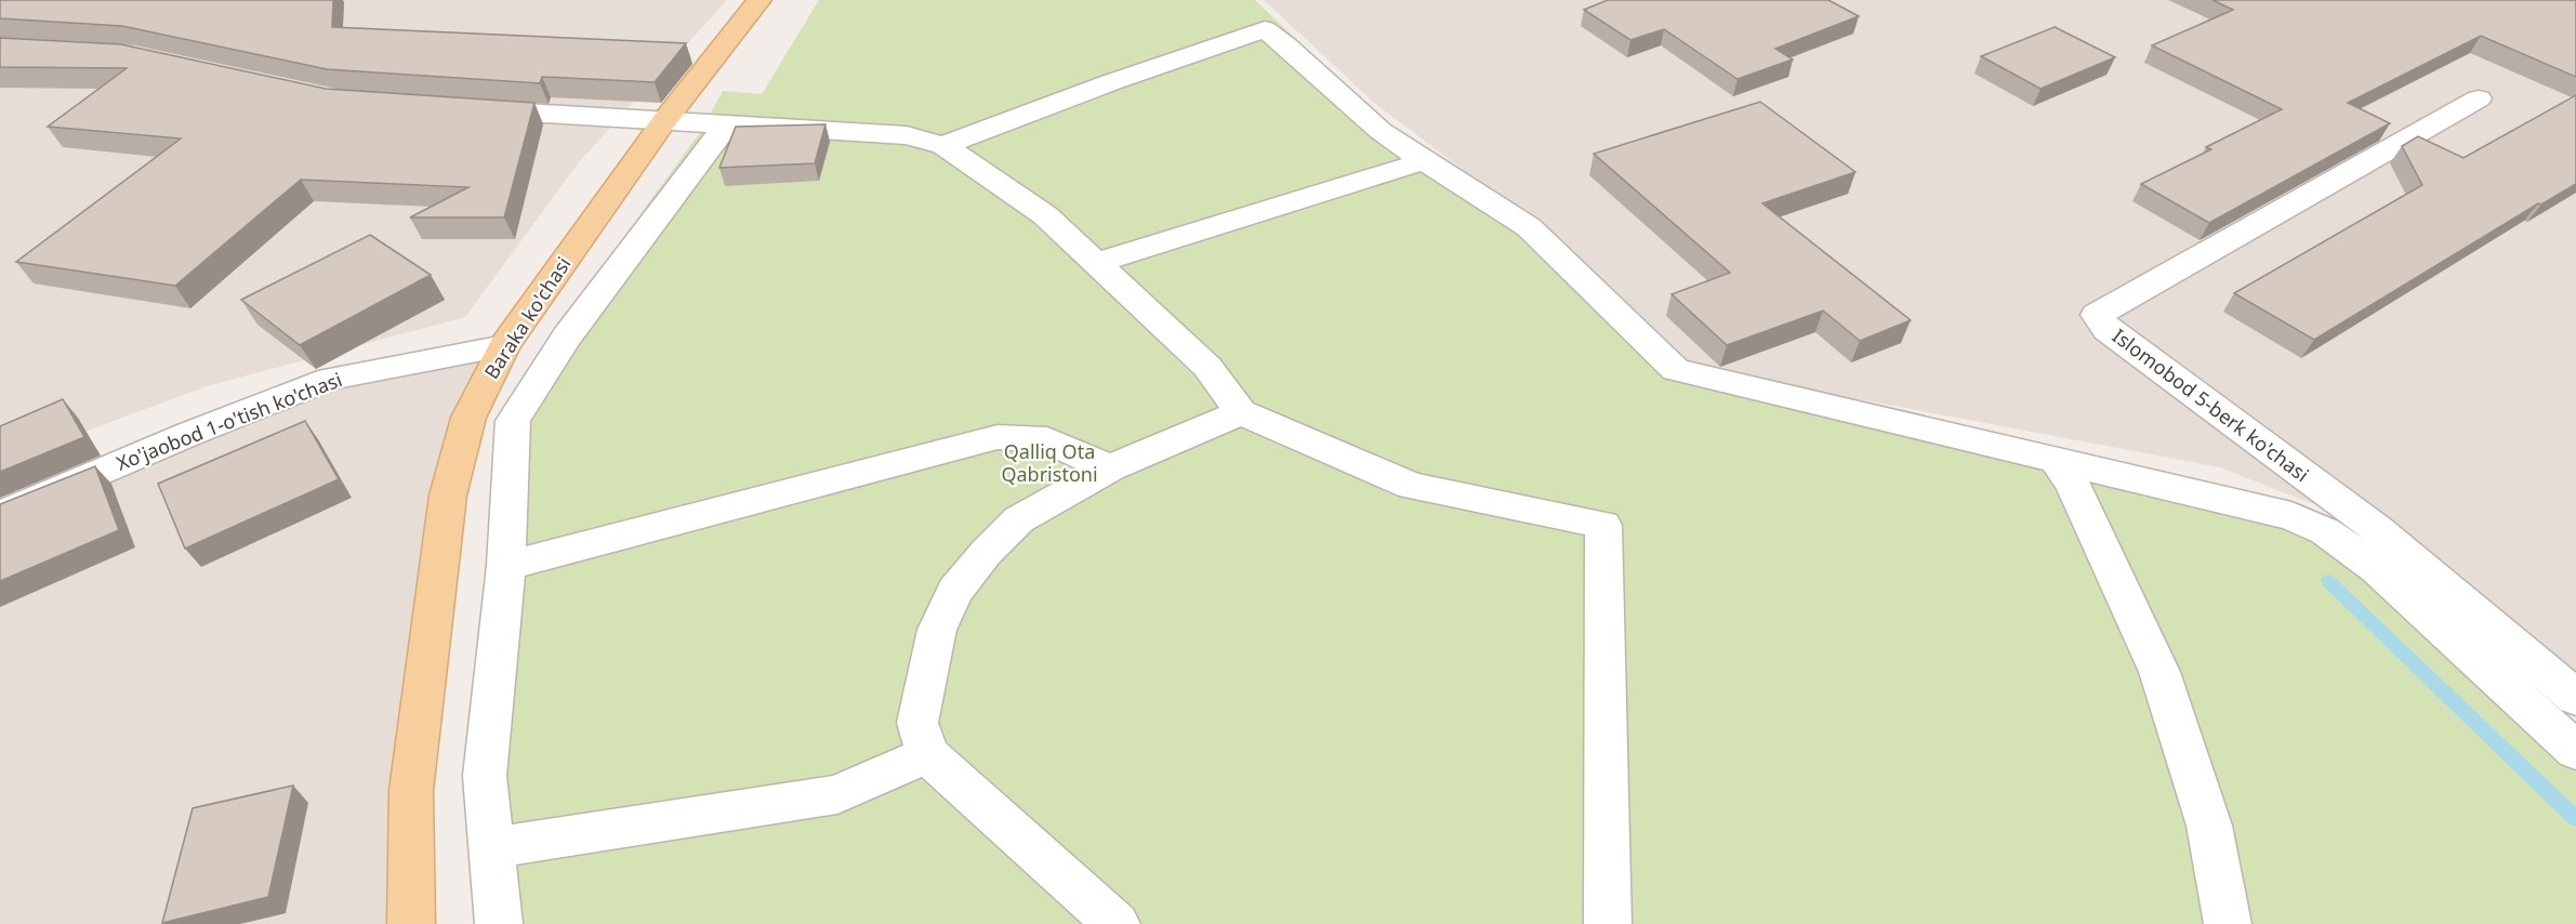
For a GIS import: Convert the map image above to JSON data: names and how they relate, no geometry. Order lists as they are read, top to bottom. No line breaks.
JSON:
{"streets":{"main road":["Baraka ko'chasi"],"street":["Islomobod 5-berk ko'chasi","Xo'jaobod 1-o'tish ko'chasi"]},"crossings":[["Baraka ko'chasi","Xo'jaobod 1-o'tish ko'chasi"]],"parks":["Qalliq Ota Qabristoni"]}
